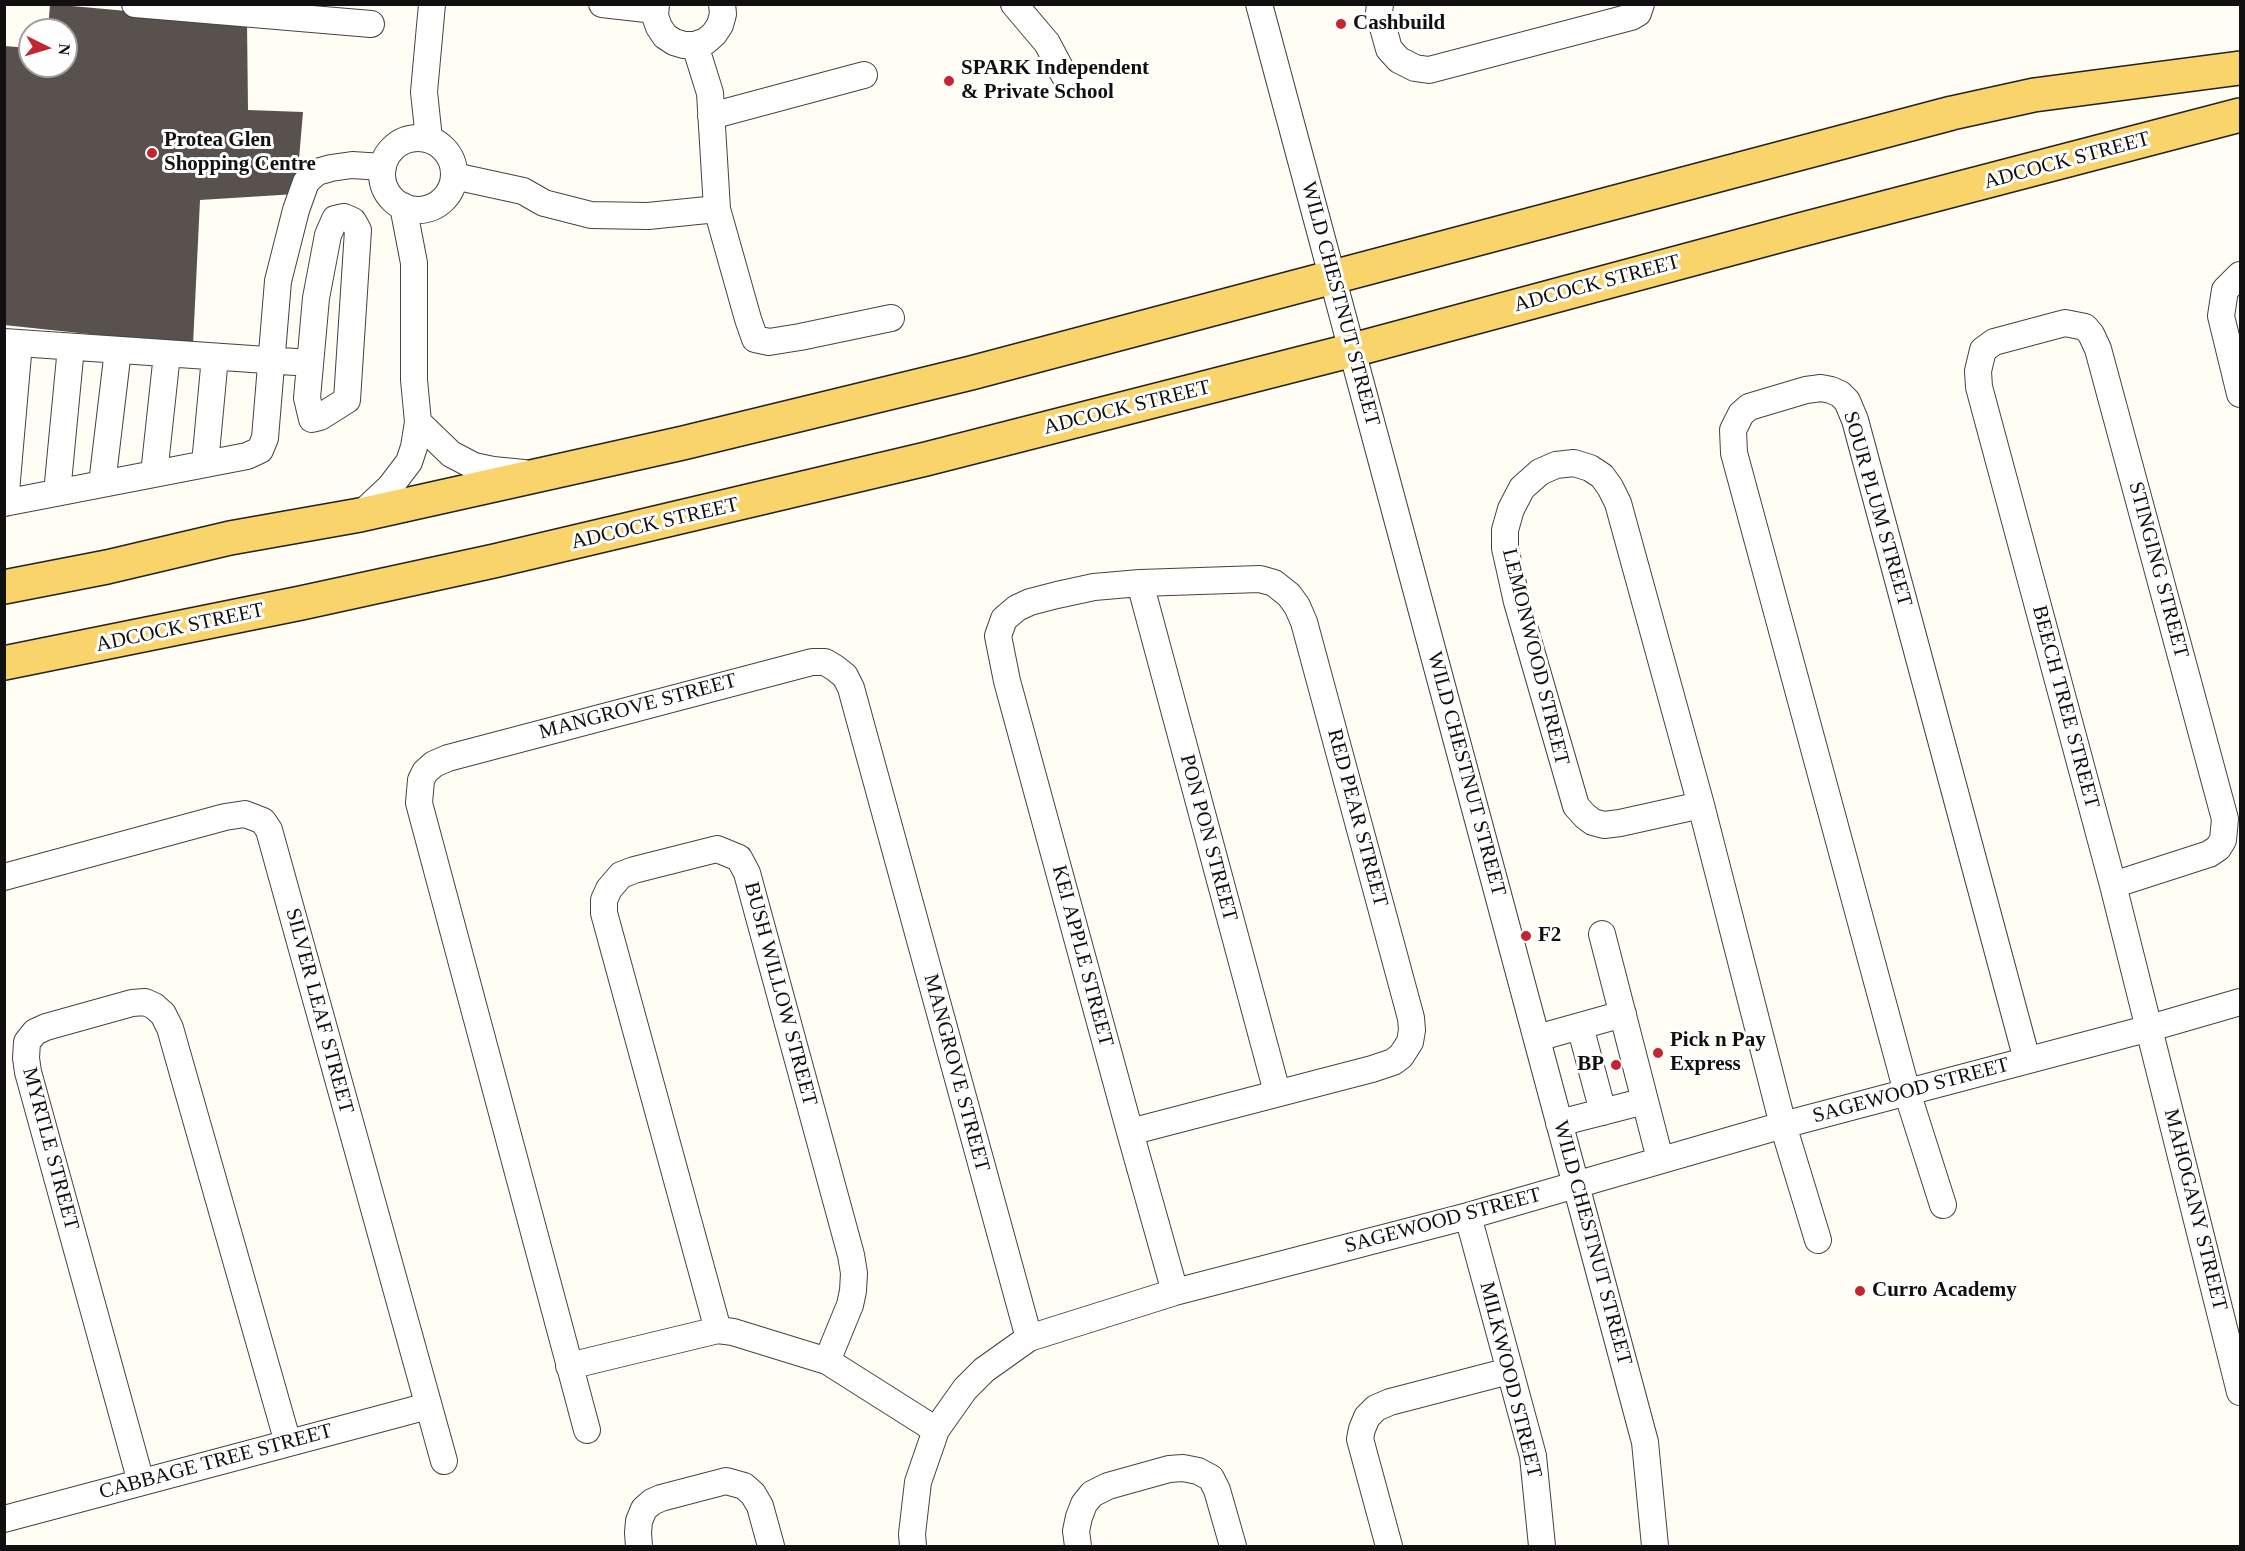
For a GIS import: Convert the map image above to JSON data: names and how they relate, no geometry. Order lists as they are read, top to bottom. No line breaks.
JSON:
{"streets":{"main road":["ADCOCK STREET"],"street":["WILD CHESTNUT STREET","SOUR PLUM STREET","STINGING STREET","LEMONWOOD STREET","MANGROVE STREET","BEECH TREE STREET","RED PEAR STREET","PON PON STREET","KEI APPLE STREET","BUSH WILLOW STREET","SILVER LEAF STREET","SAGEWOOD STREET","MYRTLE STREET","MAHOGANY STREET","MILKWOOD STREET","CABBAGE TREE STREET"]},"crossings":[["ADCOCK STREET","WILD CHESTNUT STREET"],["WILD CHESTNUT STREET","SAGEWOOD STREET"],["SOUR PLUM STREET","SAGEWOOD STREET"],["STINGING STREET","BEECH TREE STREET"],["LEMONWOOD STREET","SAGEWOOD STREET"],["MANGROVE STREET","SAGEWOOD STREET"],["BEECH TREE STREET","SAGEWOOD STREET"],["BEECH TREE STREET","MAHOGANY STREET"],["RED PEAR STREET","PON PON STREET"],["RED PEAR STREET","KEI APPLE STREET"],["KEI APPLE STREET","SAGEWOOD STREET"],["SILVER LEAF STREET","CABBAGE TREE STREET"],["SAGEWOOD STREET","MAHOGANY STREET"],["SAGEWOOD STREET","MILKWOOD STREET"],["MYRTLE STREET","CABBAGE TREE STREET"]],"places":["Cashbuild","SPARK Independent & Private School","Protea Glen Shopping Centre","F2","Pick n Pay Express","BP","Curro Academy"],"north":"right"}
